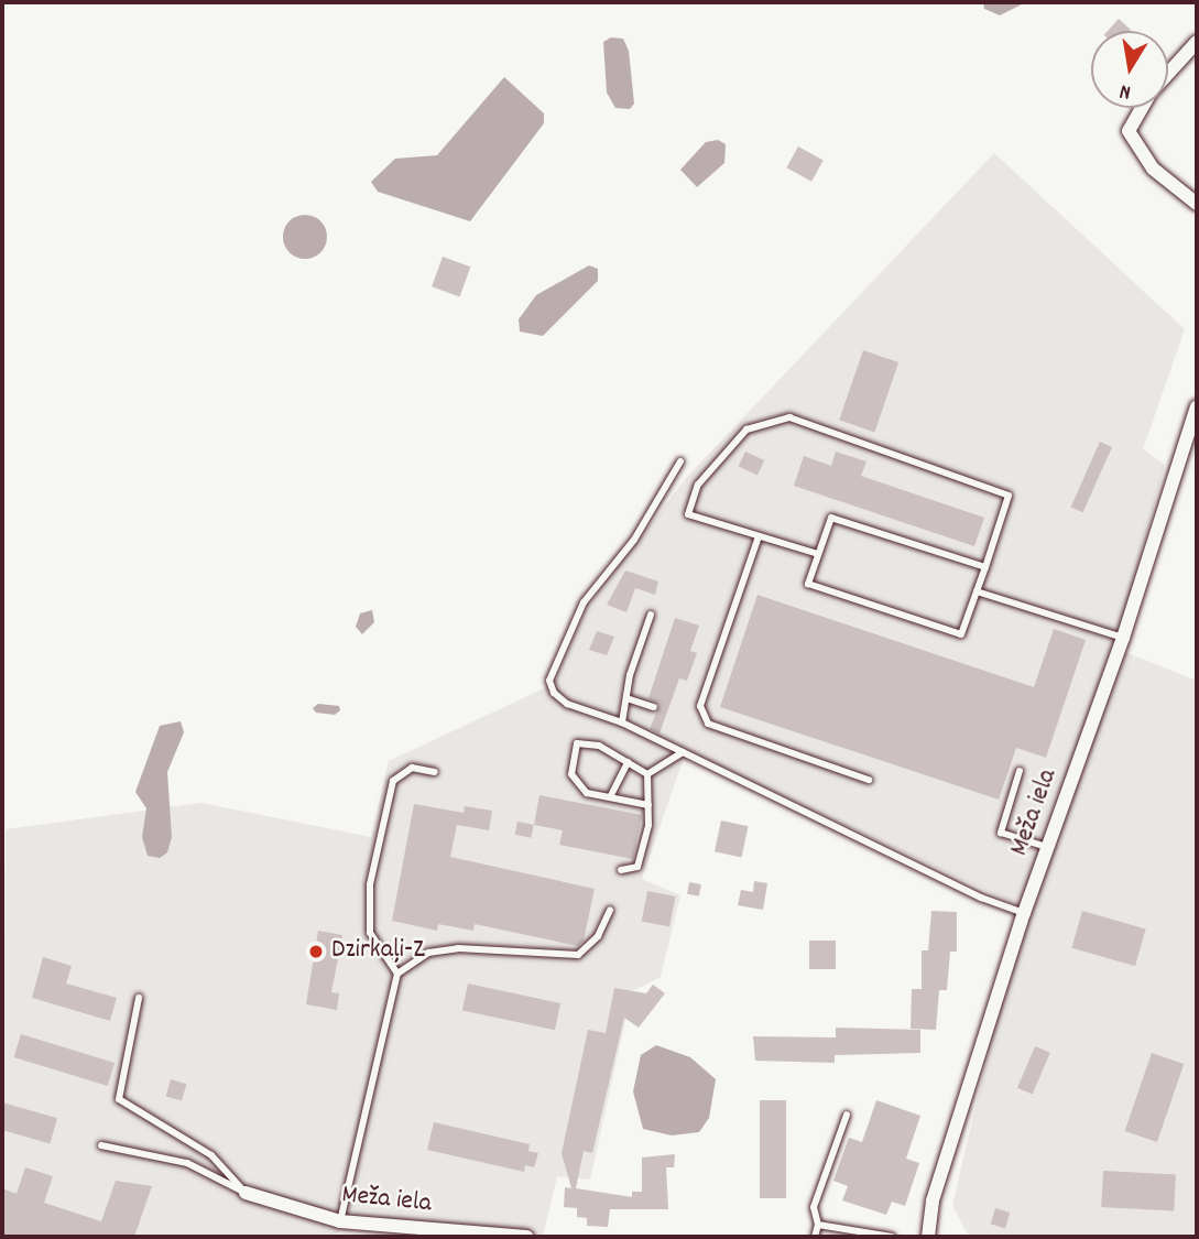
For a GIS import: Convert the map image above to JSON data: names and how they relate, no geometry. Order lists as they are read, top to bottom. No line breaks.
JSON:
{"streets":{"street":["Meža iela"]},"places":["Dzirkaļi-Z"],"north":"bottom"}
